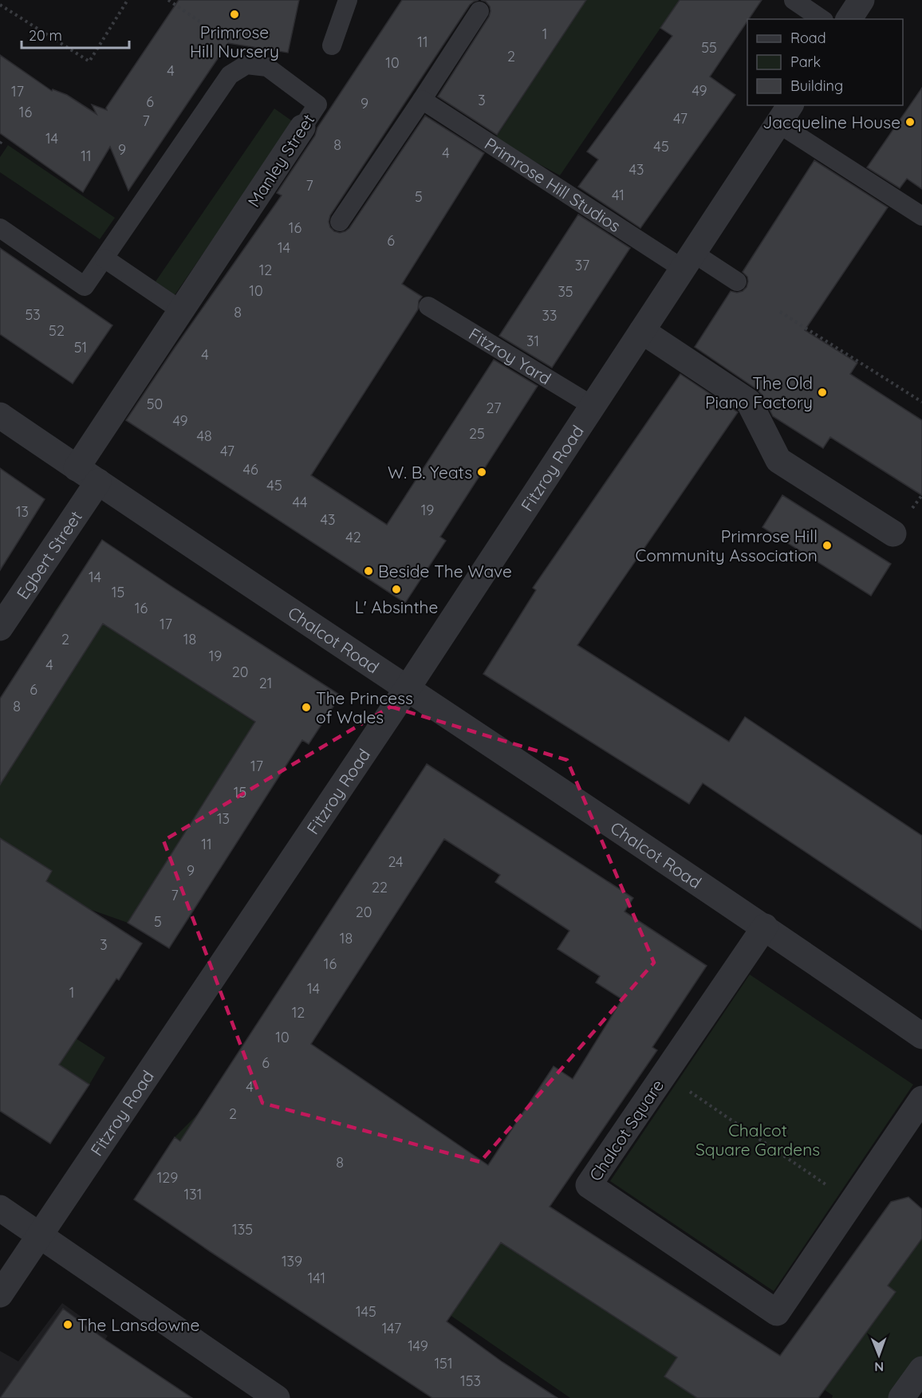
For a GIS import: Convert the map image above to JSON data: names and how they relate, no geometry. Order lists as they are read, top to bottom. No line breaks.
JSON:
{"streets":{"street":["Manley Street","Fitzroy Road","Egbert Street","Chalcot Road","Chalcot Square"],"lane":["Primrose Hill Studios","Fitzroy Yard"]},"crossings":[["Manley Street","Egbert Street"],["Manley Street","Chalcot Road"],["Primrose Hill Studios","Fitzroy Road"],["Fitzroy Yard","Fitzroy Road"],["Fitzroy Road","Chalcot Road"],["Egbert Street","Chalcot Road"],["Chalcot Road","Chalcot Square"]],"parks":["Chalcot Square Gardens"],"places":["Primrose Hill Nursery","Jacqueline House","The Old Piano Factory","W. B. Yeats","Primrose Hill Community Association","Beside The Wave","L' Absinthe","The Princess of Wales","The Lansdowne"],"house_numbers":["1","11","55","2","10","4","49","17","3","6","9","16","47","7","14","8","45","9","4","11","43","7","41","5","16","6","14","37","12","10","35","8","53","33","52","31","51","4","50","27","49","25","48","47","46","45","44","19","13","43","42","14","15","16","17","2","18","19","4","20","21","6","8","17","15","13","11","24","9","22","7","20","5","18","3","16","14","1","12","10","6","4","2","8","129","131","135","139","141","145","147","149","151","153"],"legend":["Road","Park","Building"],"scale_bar":"20 m","north":"bottom"}
